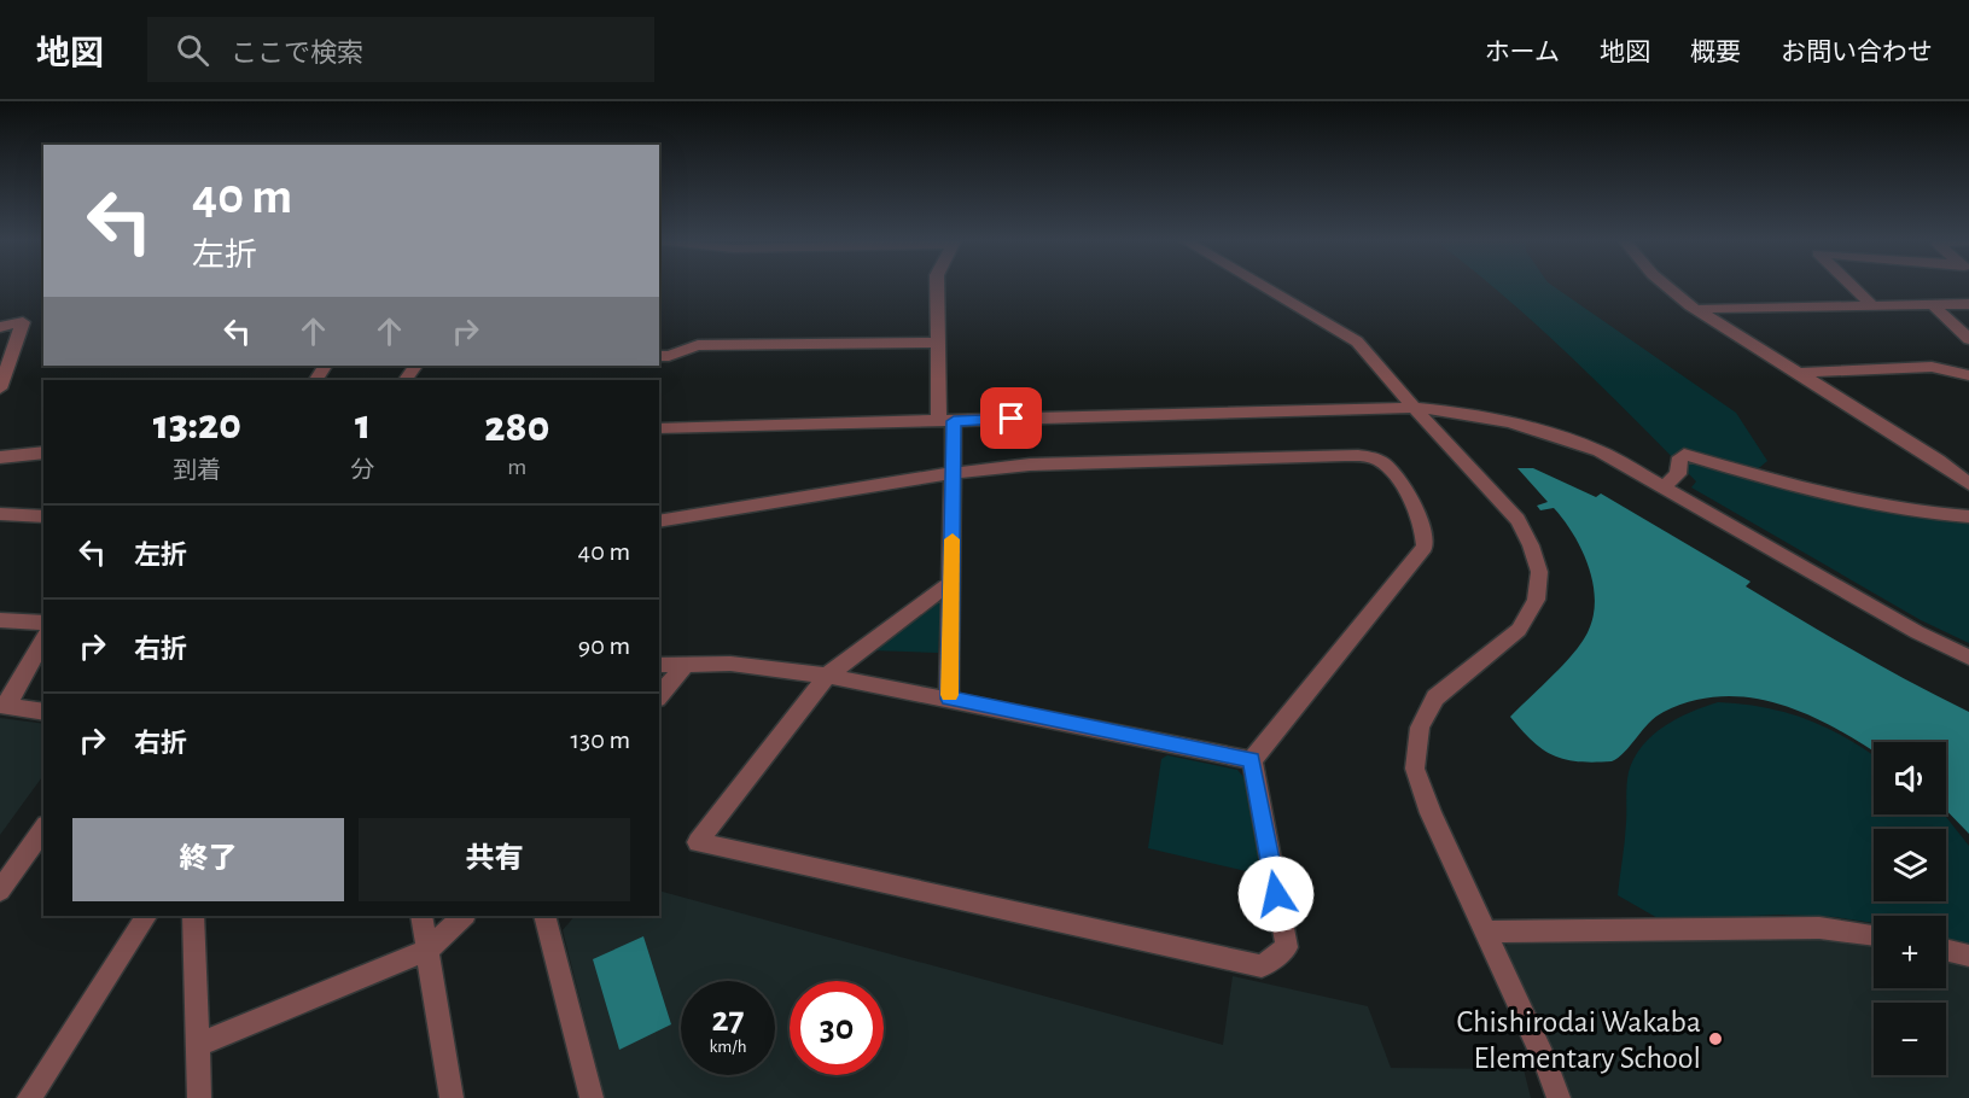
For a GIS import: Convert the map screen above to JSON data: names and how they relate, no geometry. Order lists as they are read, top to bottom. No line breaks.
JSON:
{"places":["Chishirodai Wakaba Elementary School"],"page":{"header":"地図","search":"ここで検索","nav":["ホーム","地図","概要","お問い合わせ"],"turn":["40 m","左折"],"eta":["13:20","到着","1","分","280","m"],"list":[{"name":"左折","value":"40 m"},{"name":"右折","value":"90 m"},{"name":"右折","value":"130 m"}],"map_buttons":["+","−"],"buttons":["終了","共有"],"speed":"27 km/h","limit":"30"}}
